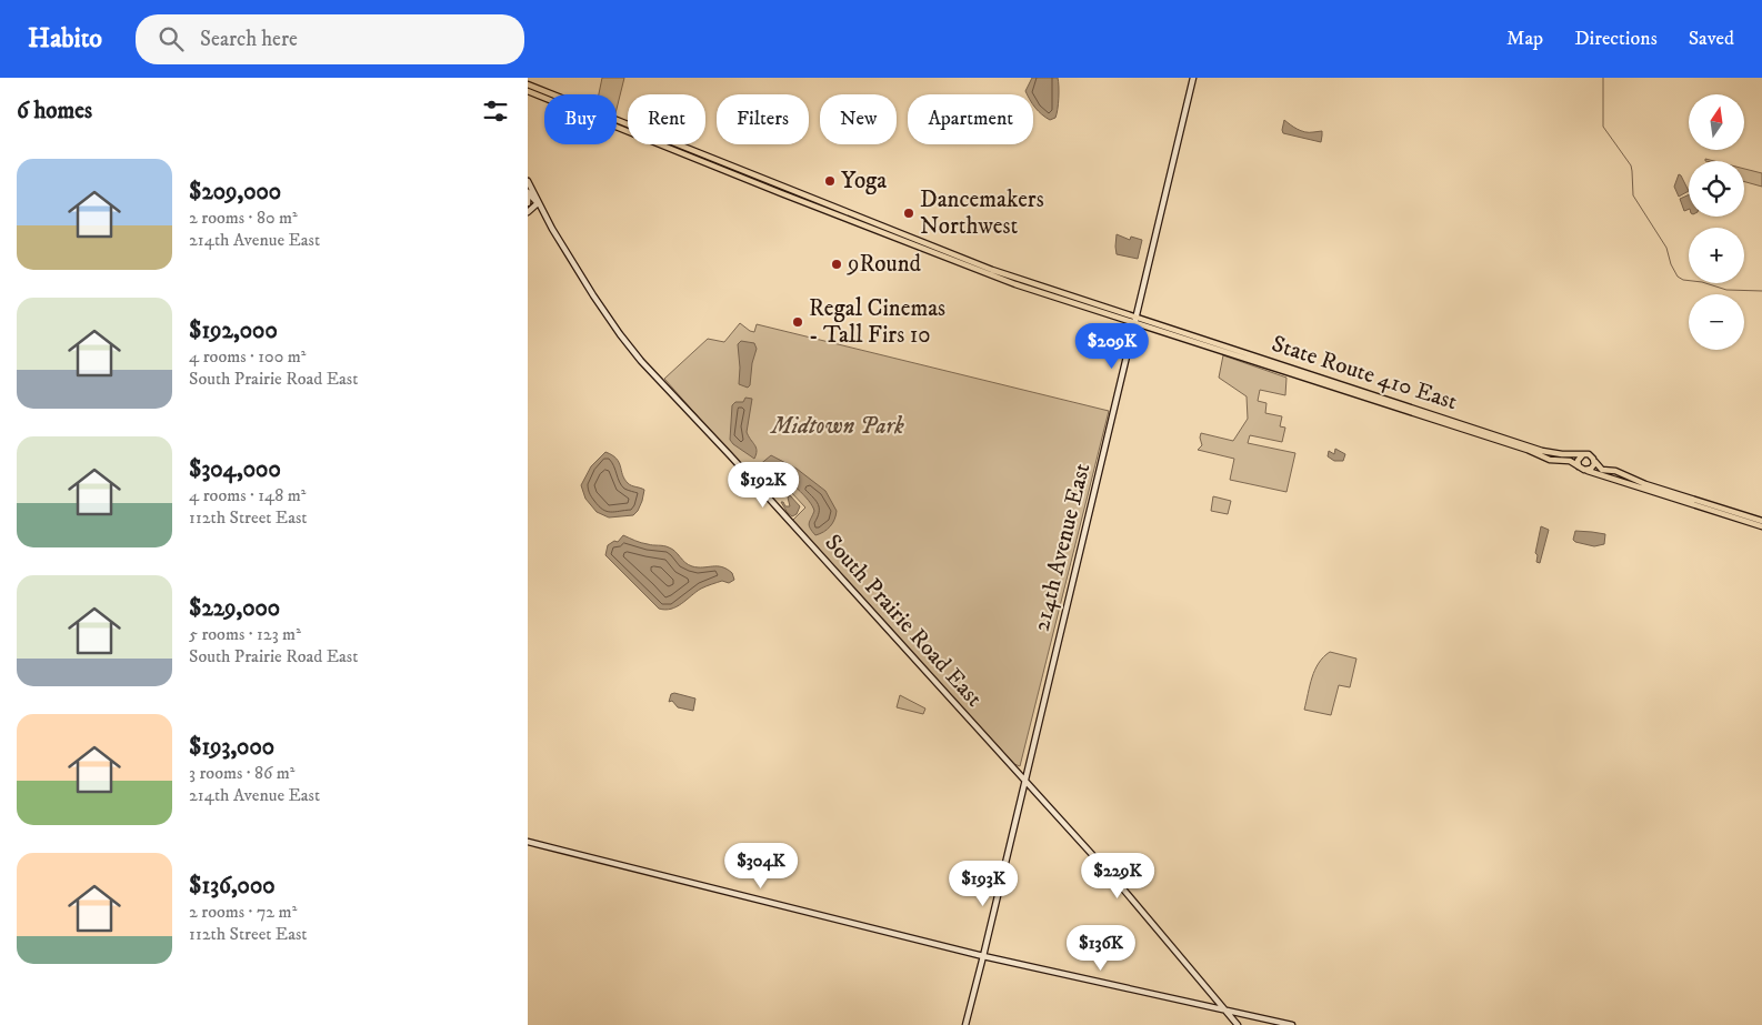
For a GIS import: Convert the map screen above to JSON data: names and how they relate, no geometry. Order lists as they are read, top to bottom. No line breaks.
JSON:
{"streets":{"main road":["State Route 410 East"],"street":["214th Avenue East","South Prairie Road East"]},"crossings":[["State Route 410 East","214th Avenue East"],["214th Avenue East","South Prairie Road East"]],"parks":["Midtown Park"],"places":["Yoga","Dancemakers Northwest","9Round","Regal Cinemas - Tall Firs 10"],"north":"top","page":{"header":"Habito","search":"Search here","nav":["Map","Directions","Saved"],"heading":"6 homes","map_buttons":["+","−"],"chip":["Buy","Rent","Filters","New","Apartment"],"list":[{"name":"$209,000","note":"2 rooms · 80 m² · 214th Avenue East"},{"name":"$192,000","note":"4 rooms · 100 m² · South Prairie Road East"},{"name":"$304,000","note":"4 rooms · 148 m² · 112th Street East"},{"name":"$229,000","note":"5 rooms · 123 m² · South Prairie Road East"},{"name":"$193,000","note":"3 rooms · 86 m² · 214th Avenue East"},{"name":"$136,000","note":"2 rooms · 72 m² · 112th Street East"}],"price":["$209K","$192K","$304K","$229K","$193K","$136K"]}}
